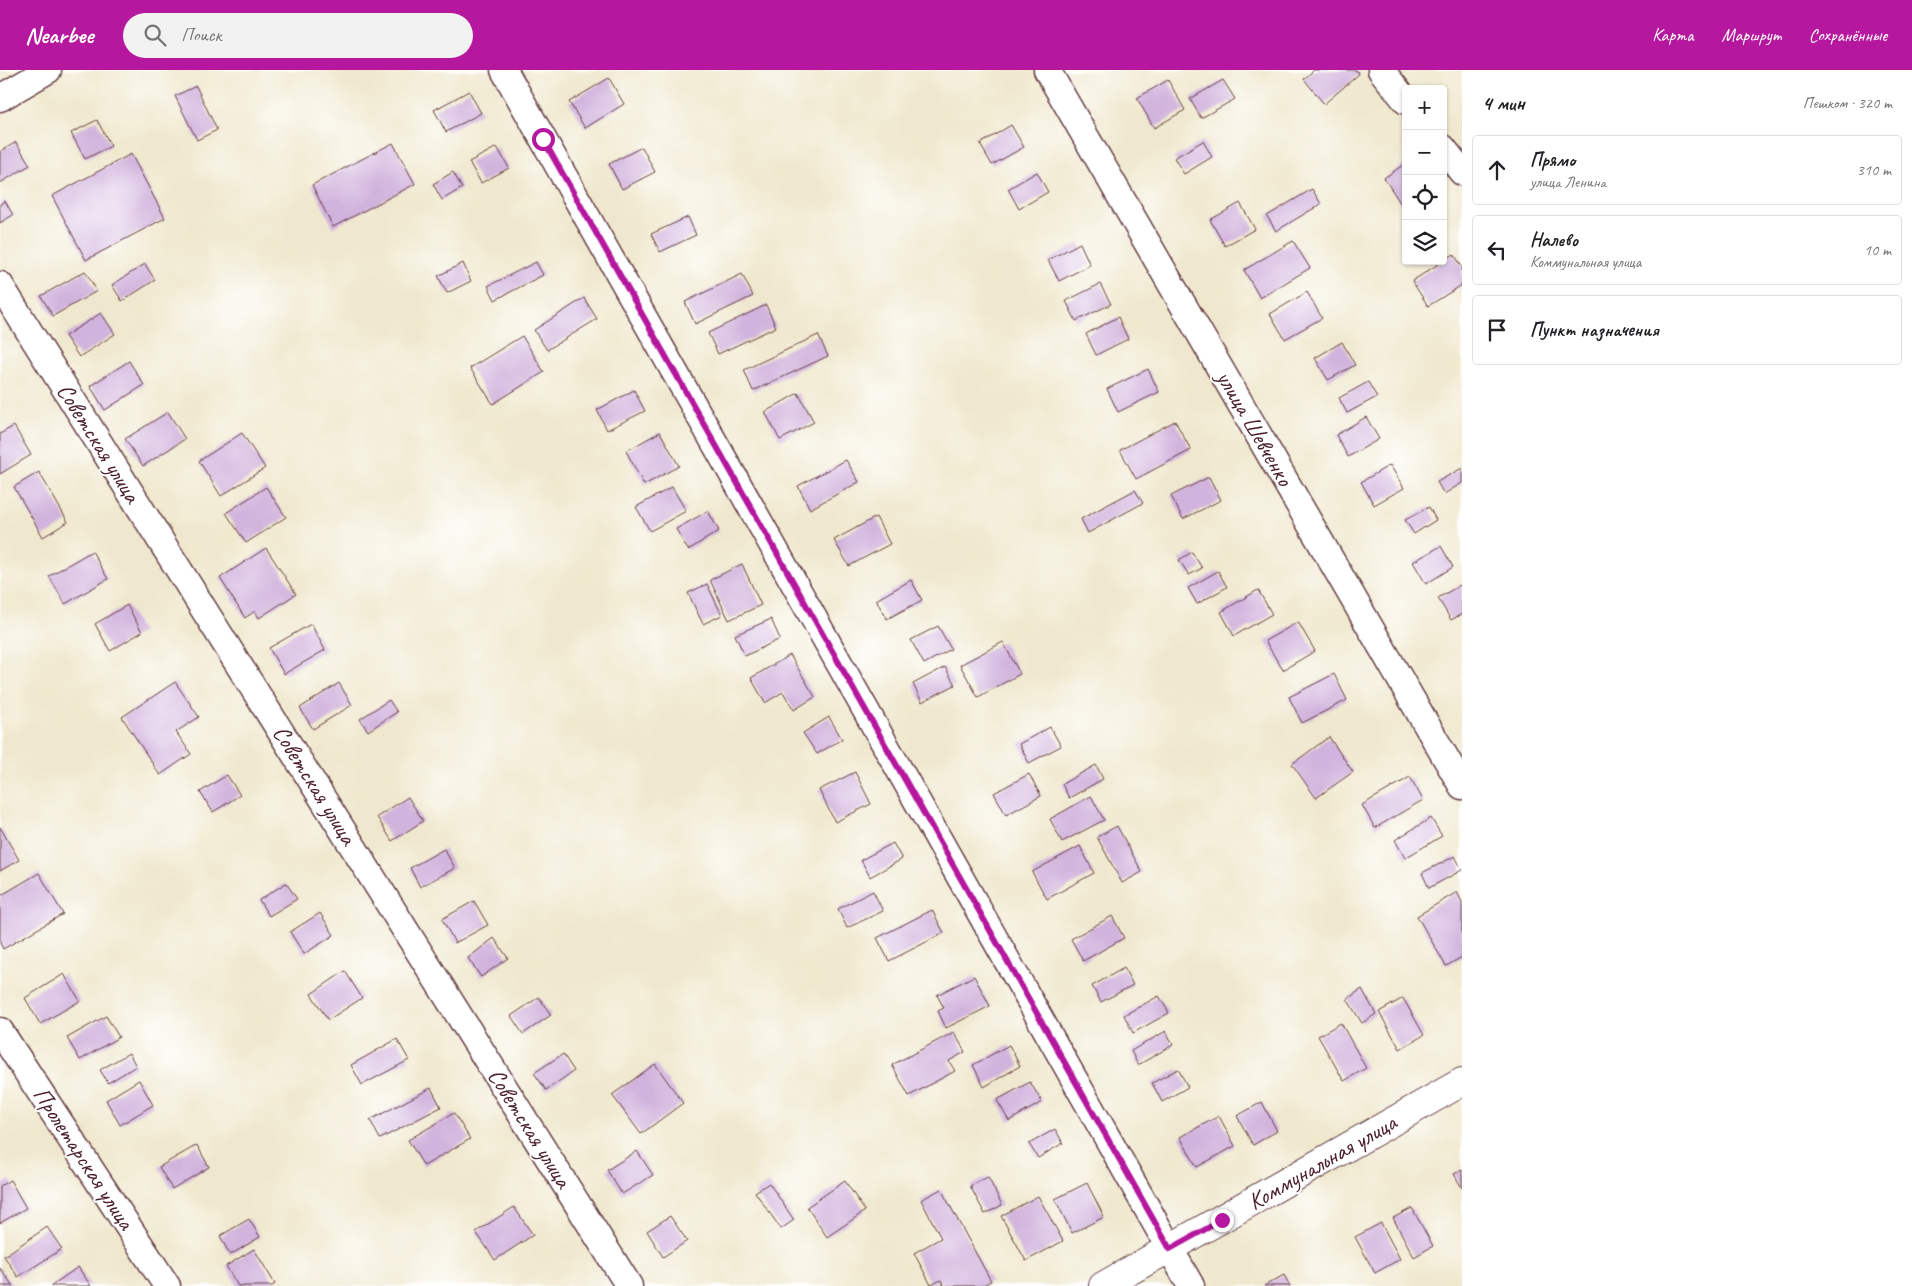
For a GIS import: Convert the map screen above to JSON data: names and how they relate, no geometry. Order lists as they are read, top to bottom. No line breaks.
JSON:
{"streets":{"street":["улица Шевченко","Советская улица","Пролетарская улица","Коммунальная улица"]},"page":{"header":"Nearbee","search":"Поиск","nav":["Карта","Маршрут","Сохранённые"],"heading":["4 мин","Пешком · 320 m"],"map_buttons":["+","−"],"list":[["Прямо","улица Ленина","310 m"],["Налево","Коммунальная улица","10 m"],"Пункт назначения"]}}
